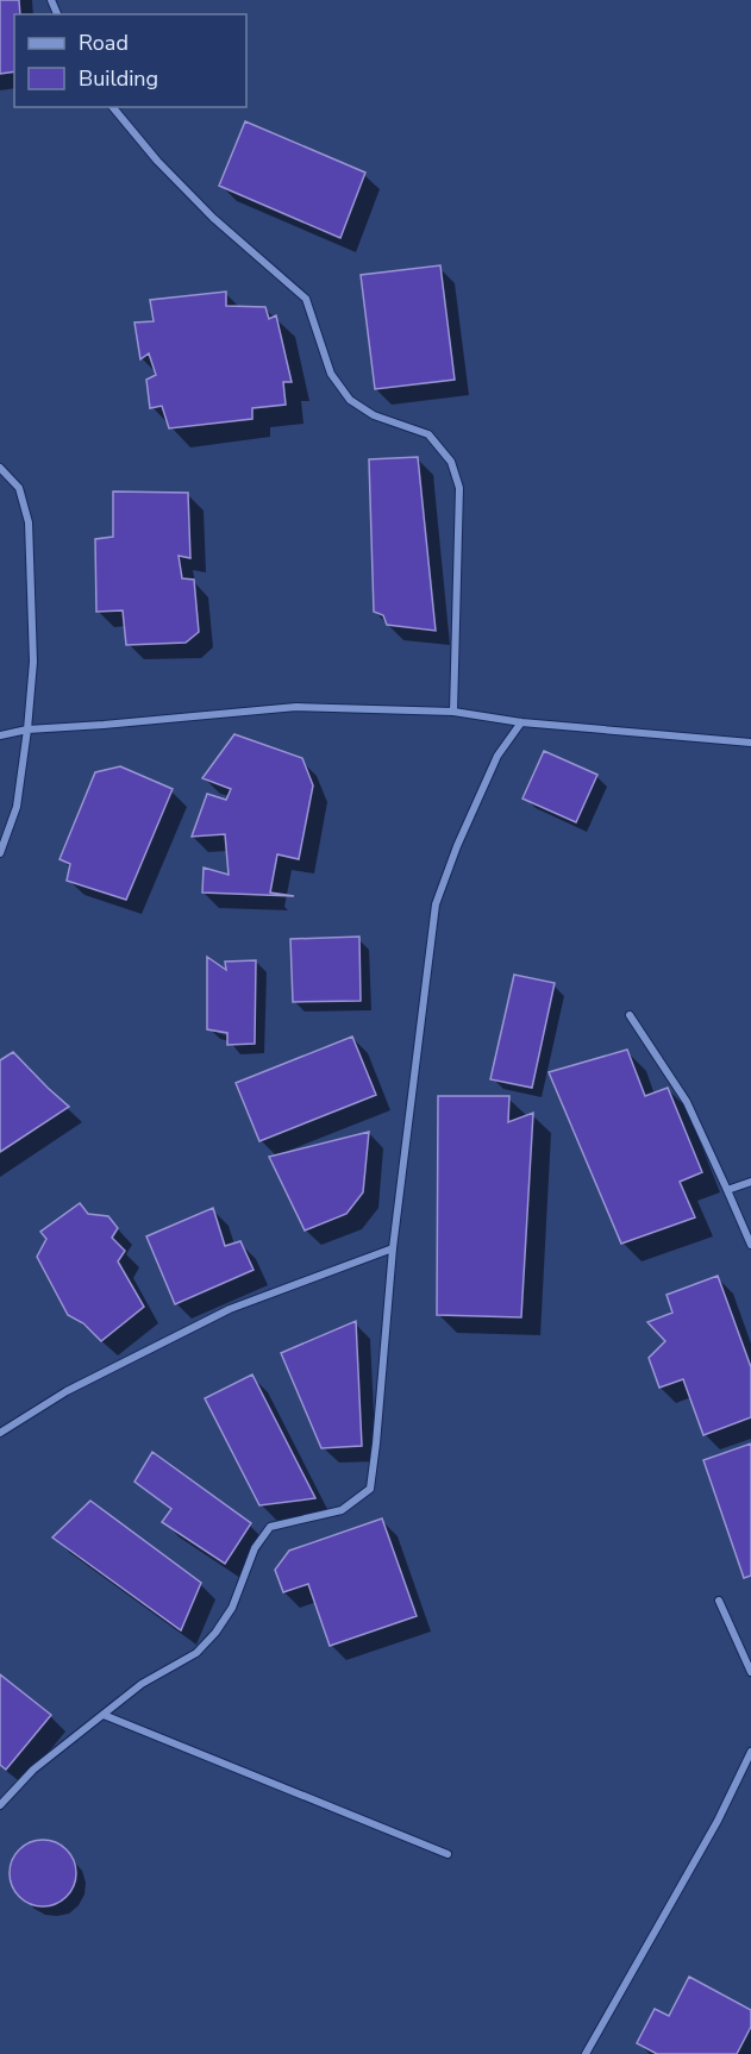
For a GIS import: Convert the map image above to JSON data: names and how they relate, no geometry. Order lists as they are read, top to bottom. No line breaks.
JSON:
{"legend":["Road","Building"]}
